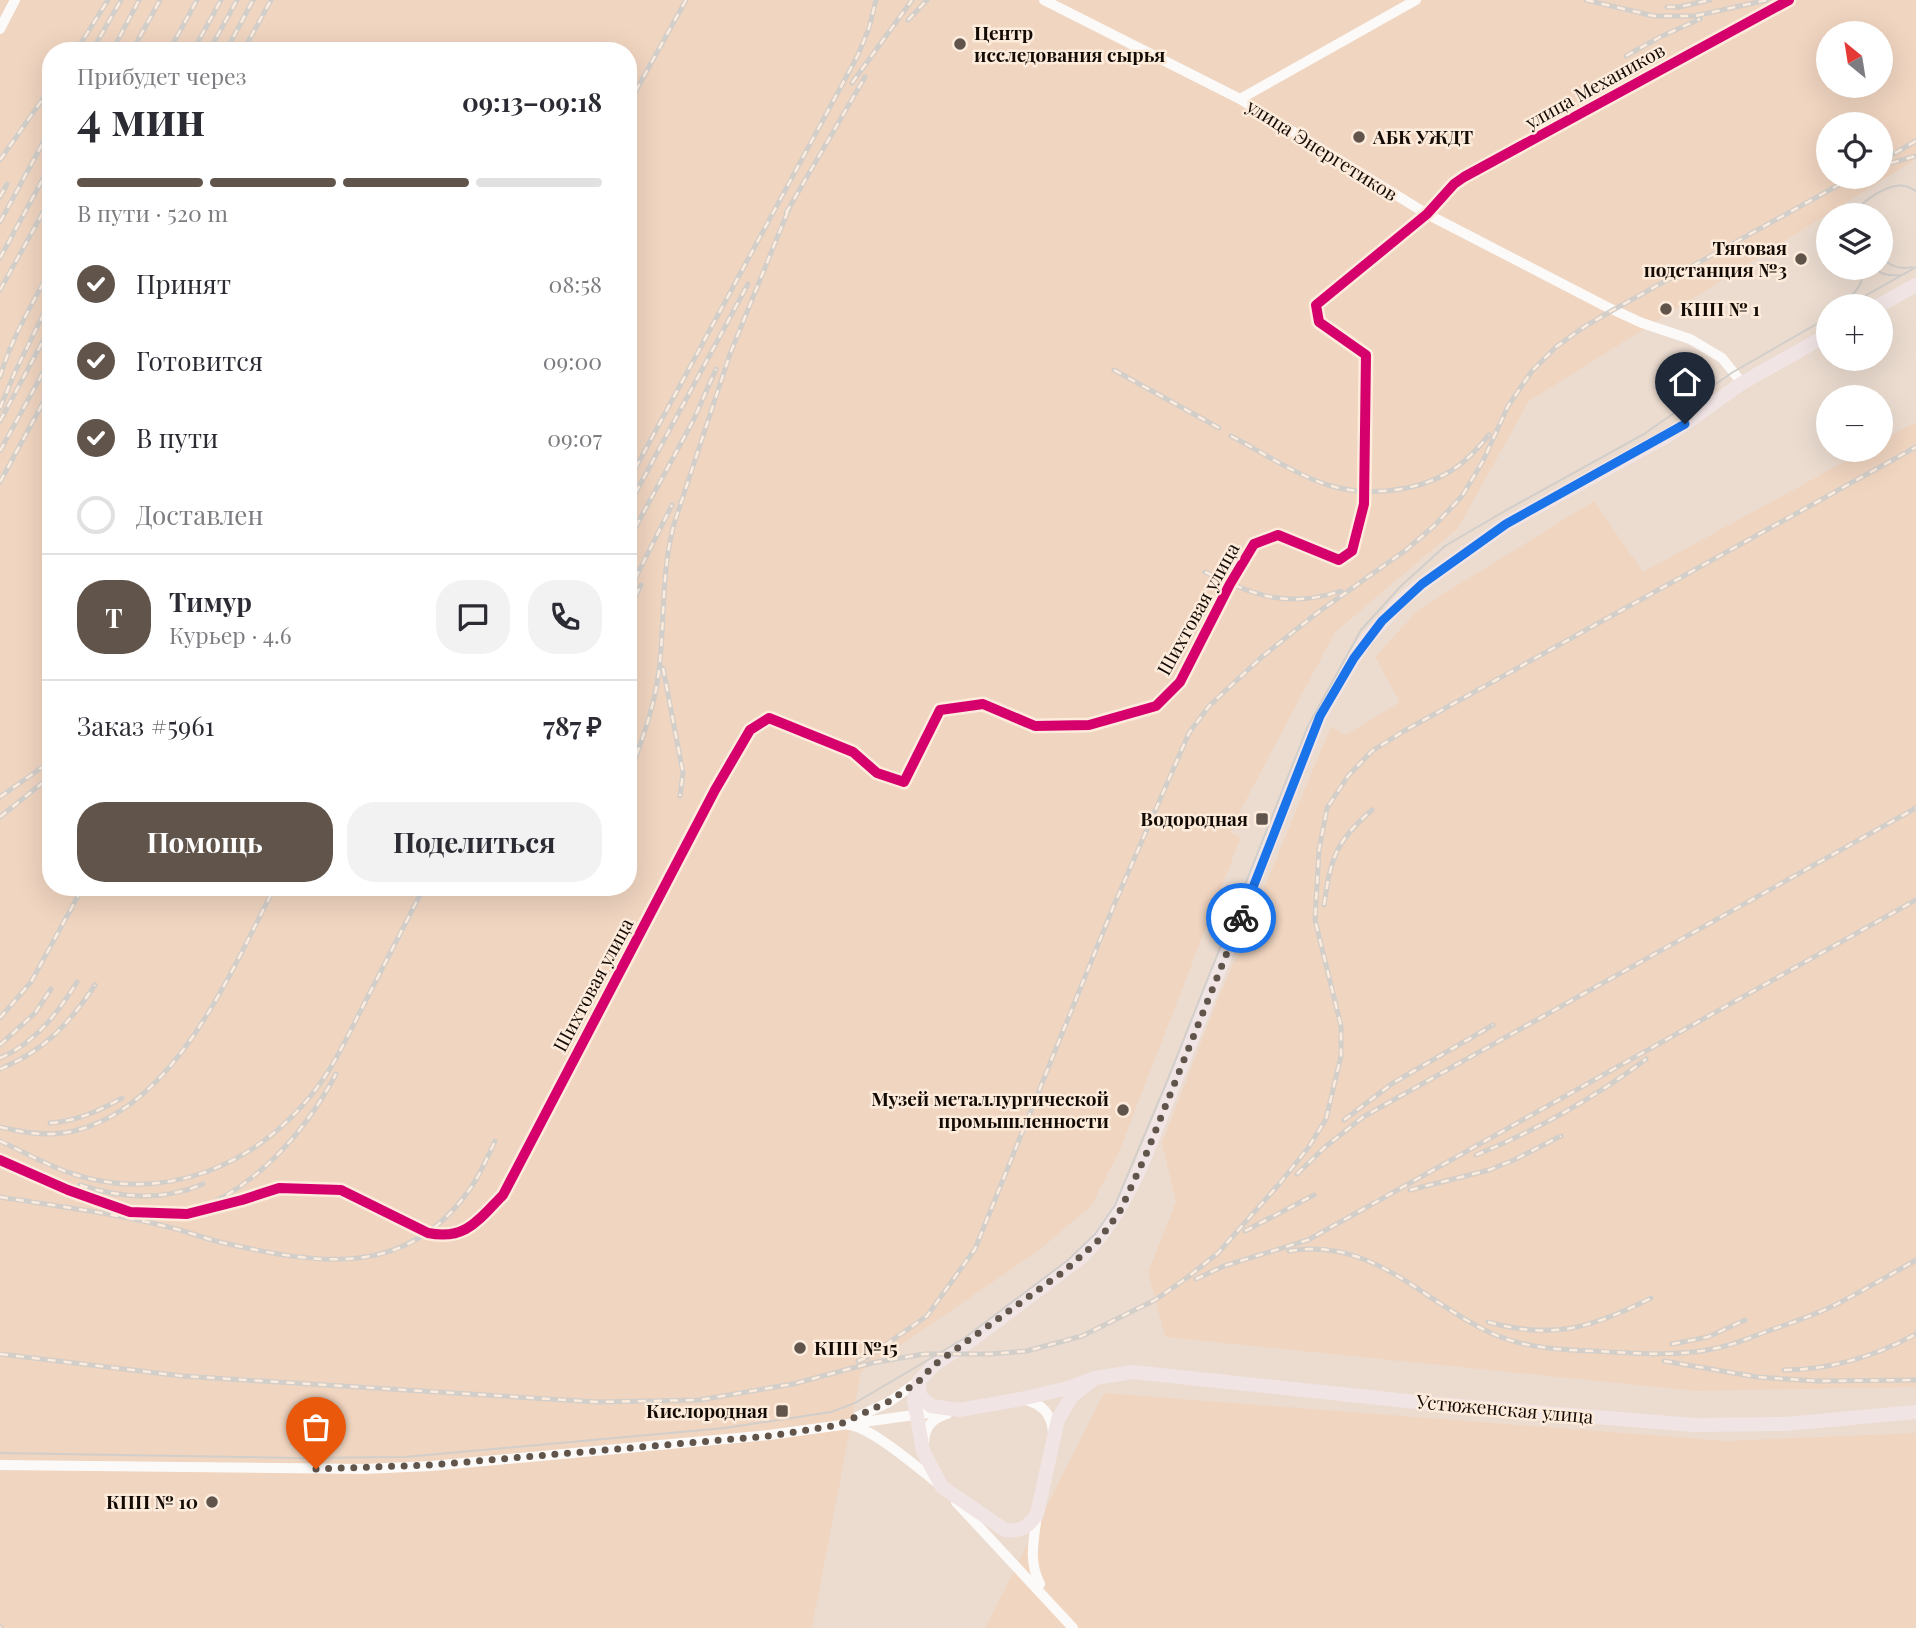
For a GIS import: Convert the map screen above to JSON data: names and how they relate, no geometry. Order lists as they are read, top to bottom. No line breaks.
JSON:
{"streets":{"main road":["Устюженская улица"],"street":["улица Механиков","улица Энергетиков","Шихтовая улица"]},"crossings":[["улица Механиков","улица Энергетиков"],["улица Механиков","Шихтовая улица"],["улица Энергетиков","Шихтовая улица"]],"places":{"other":["Центр исследования сырья","АБК УЖДТ","Тяговая подстанция №3","КПП № 1","Музей металлургической промышленности","КПП №15","КПП № 10"],"transit":["Водородная","Кислородная"]},"north":"top left","page":{"map_buttons":["+","−"],"heading":["4 мин","Прибудет через","09:13–09:18"],"panel":["Тимур","Курьер · 4.6","Заказ #5961","787 ₽"],"bar":"В пути · 520 m","list":[["Принят","08:58"],["Готовится","09:00"],["В пути","09:07"],"Доставлен"],"round":"Т","buttons":["Помощь","Поделиться"]}}
